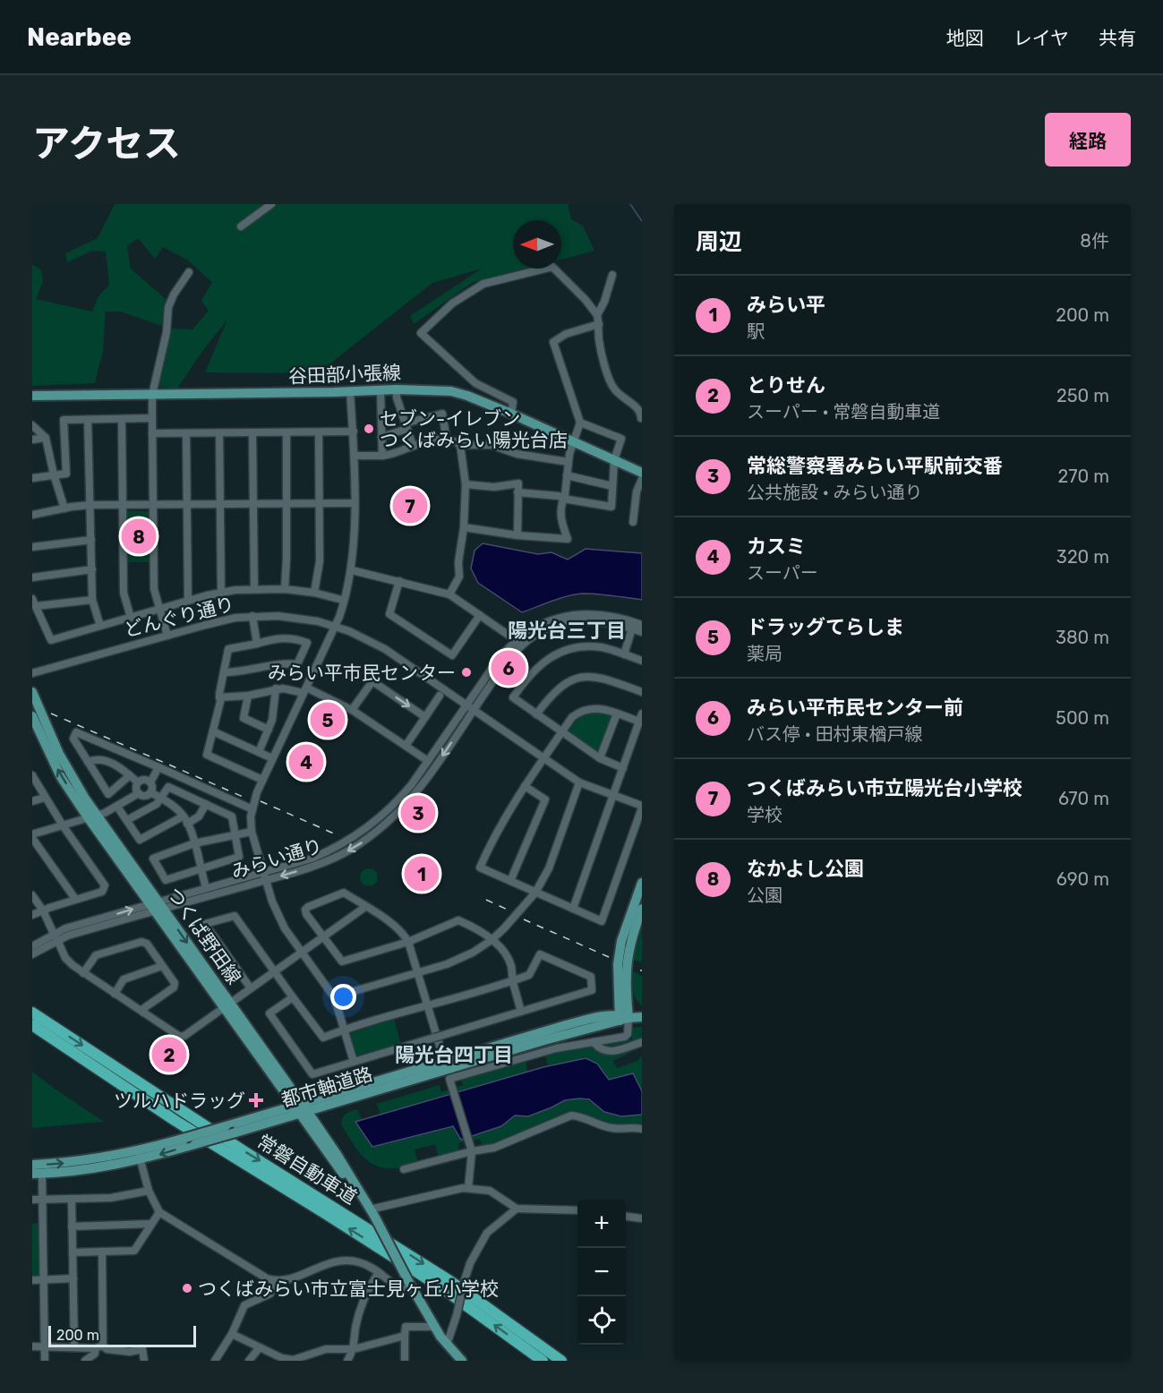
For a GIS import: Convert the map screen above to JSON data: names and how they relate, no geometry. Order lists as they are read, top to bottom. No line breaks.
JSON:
{"streets":{"highway":["常磐自動車道"],"main road":["谷田部小張線","つくば野田線","都市軸道路"],"street":["どんぐり通り","みらい通り"]},"crossings":[["どんぐり通り","みらい通り"],["みらい通り","つくば野田線"],["つくば野田線","都市軸道路"]],"districts":["陽光台三丁目","陽光台四丁目"],"places":{"other":["セブン-イレブン つくばみらい陽光台店","みらい平市民センター","つくばみらい市立富士見ヶ丘小学校"],"health":["ツルハドラッグ"]},"scale_bar":"200 m","north":"left","page":{"header":"Nearbee","nav":["地図","レイヤ","共有"],"title":"アクセス","buttons":"経路","heading":["周辺","8件"],"list":[{"mark":"1","name":"みらい平","note":"駅","value":"200 m"},{"mark":"2","name":"とりせん","note":"スーパー · 常磐自動車道","value":"250 m"},{"mark":"3","name":"常総警察署みらい平駅前交番","note":"公共施設 · みらい通り","value":"270 m"},{"mark":"4","name":"カスミ","note":"スーパー","value":"320 m"},{"mark":"5","name":"ドラッグてらしま","note":"薬局","value":"380 m"},{"mark":"6","name":"みらい平市民センター前","note":"バス停 · 田村東楢戸線","value":"500 m"},{"mark":"7","name":"つくばみらい市立陽光台小学校","note":"学校","value":"670 m"},{"mark":"8","name":"なかよし公園","note":"公園","value":"690 m"}],"pins":["7","8","6","5","4","3","1","2"],"map_buttons":["+","−"],"scale":"200 m"}}
